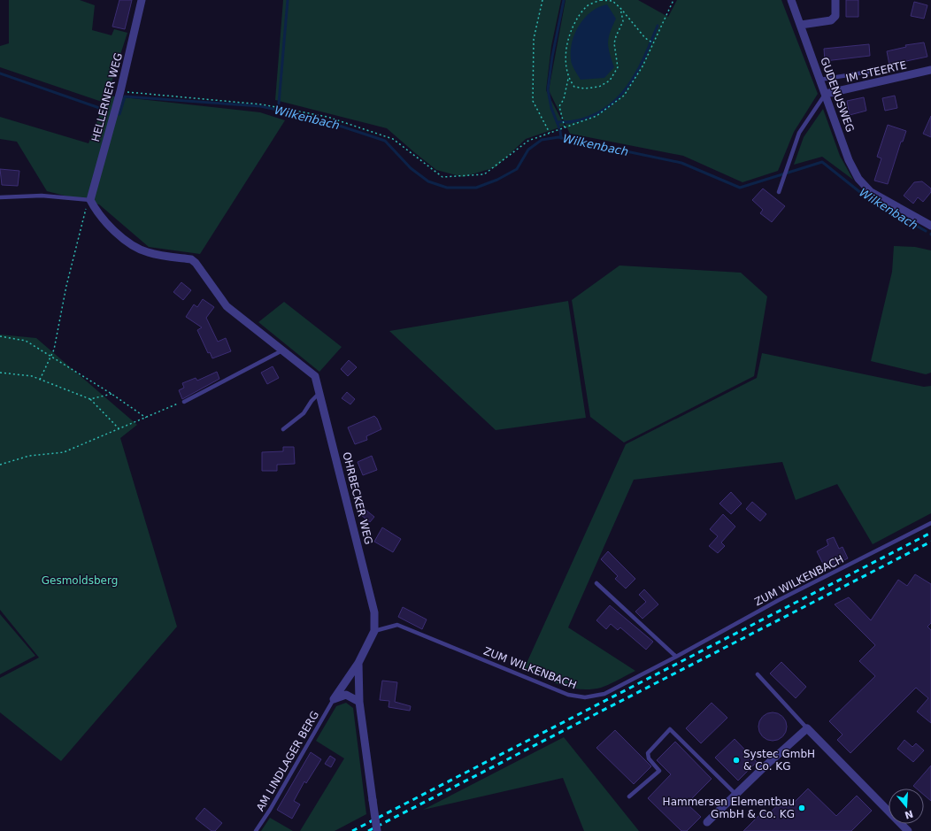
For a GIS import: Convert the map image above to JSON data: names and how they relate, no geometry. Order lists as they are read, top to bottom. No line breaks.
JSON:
{"streets":{"street":["IM STEERTE","GUDENUSWEG","HELLERNER WEG","OHRBECKER WEG"],"lane":["ZUM WILKENBACH","AM LINDLAGER BERG"]},"crossings":[["IM STEERTE","GUDENUSWEG"],["HELLERNER WEG","OHRBECKER WEG"],["OHRBECKER WEG","ZUM WILKENBACH"],["OHRBECKER WEG","AM LINDLAGER BERG"]],"water":["Wilkenbach"],"parks":["Gesmoldsberg"],"places":["Systec GmbH & Co. KG","Hammersen Elementbau GmbH & Co. KG"],"north":"bottom"}
